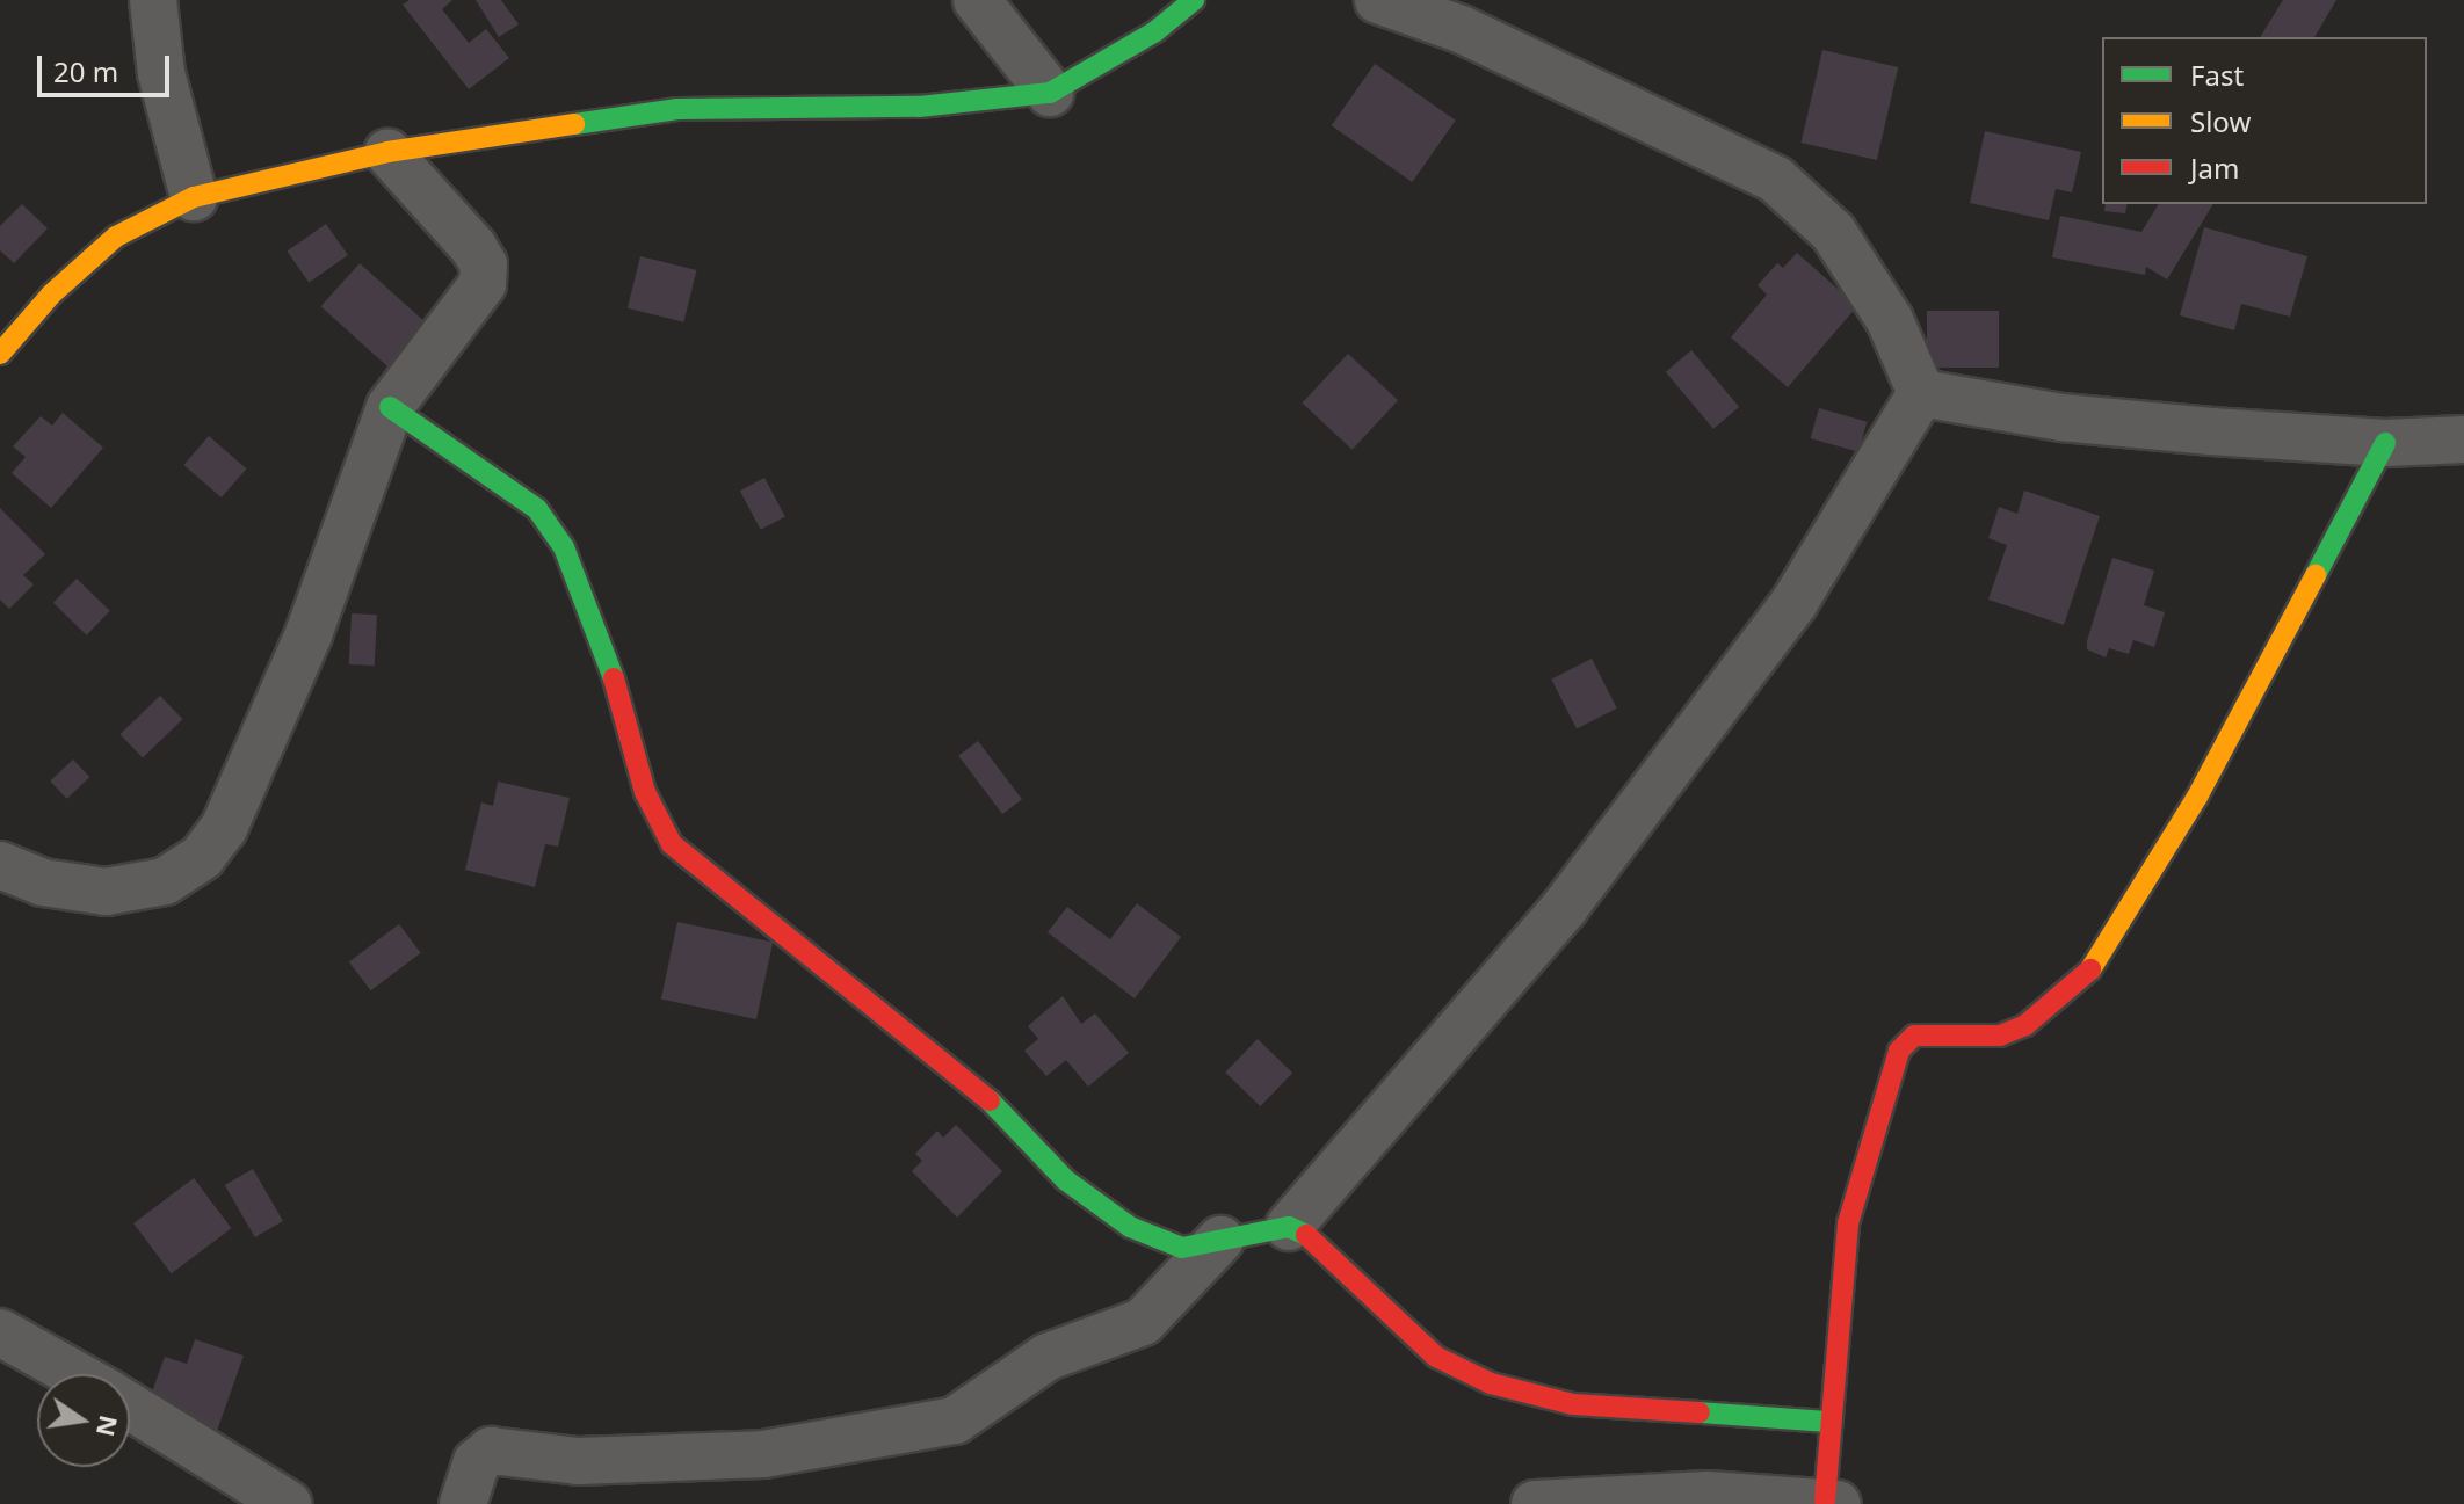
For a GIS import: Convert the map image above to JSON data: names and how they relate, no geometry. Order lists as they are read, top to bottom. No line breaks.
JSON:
{"legend":["Fast","Slow","Jam"],"scale_bar":"20 m","north":"right"}
